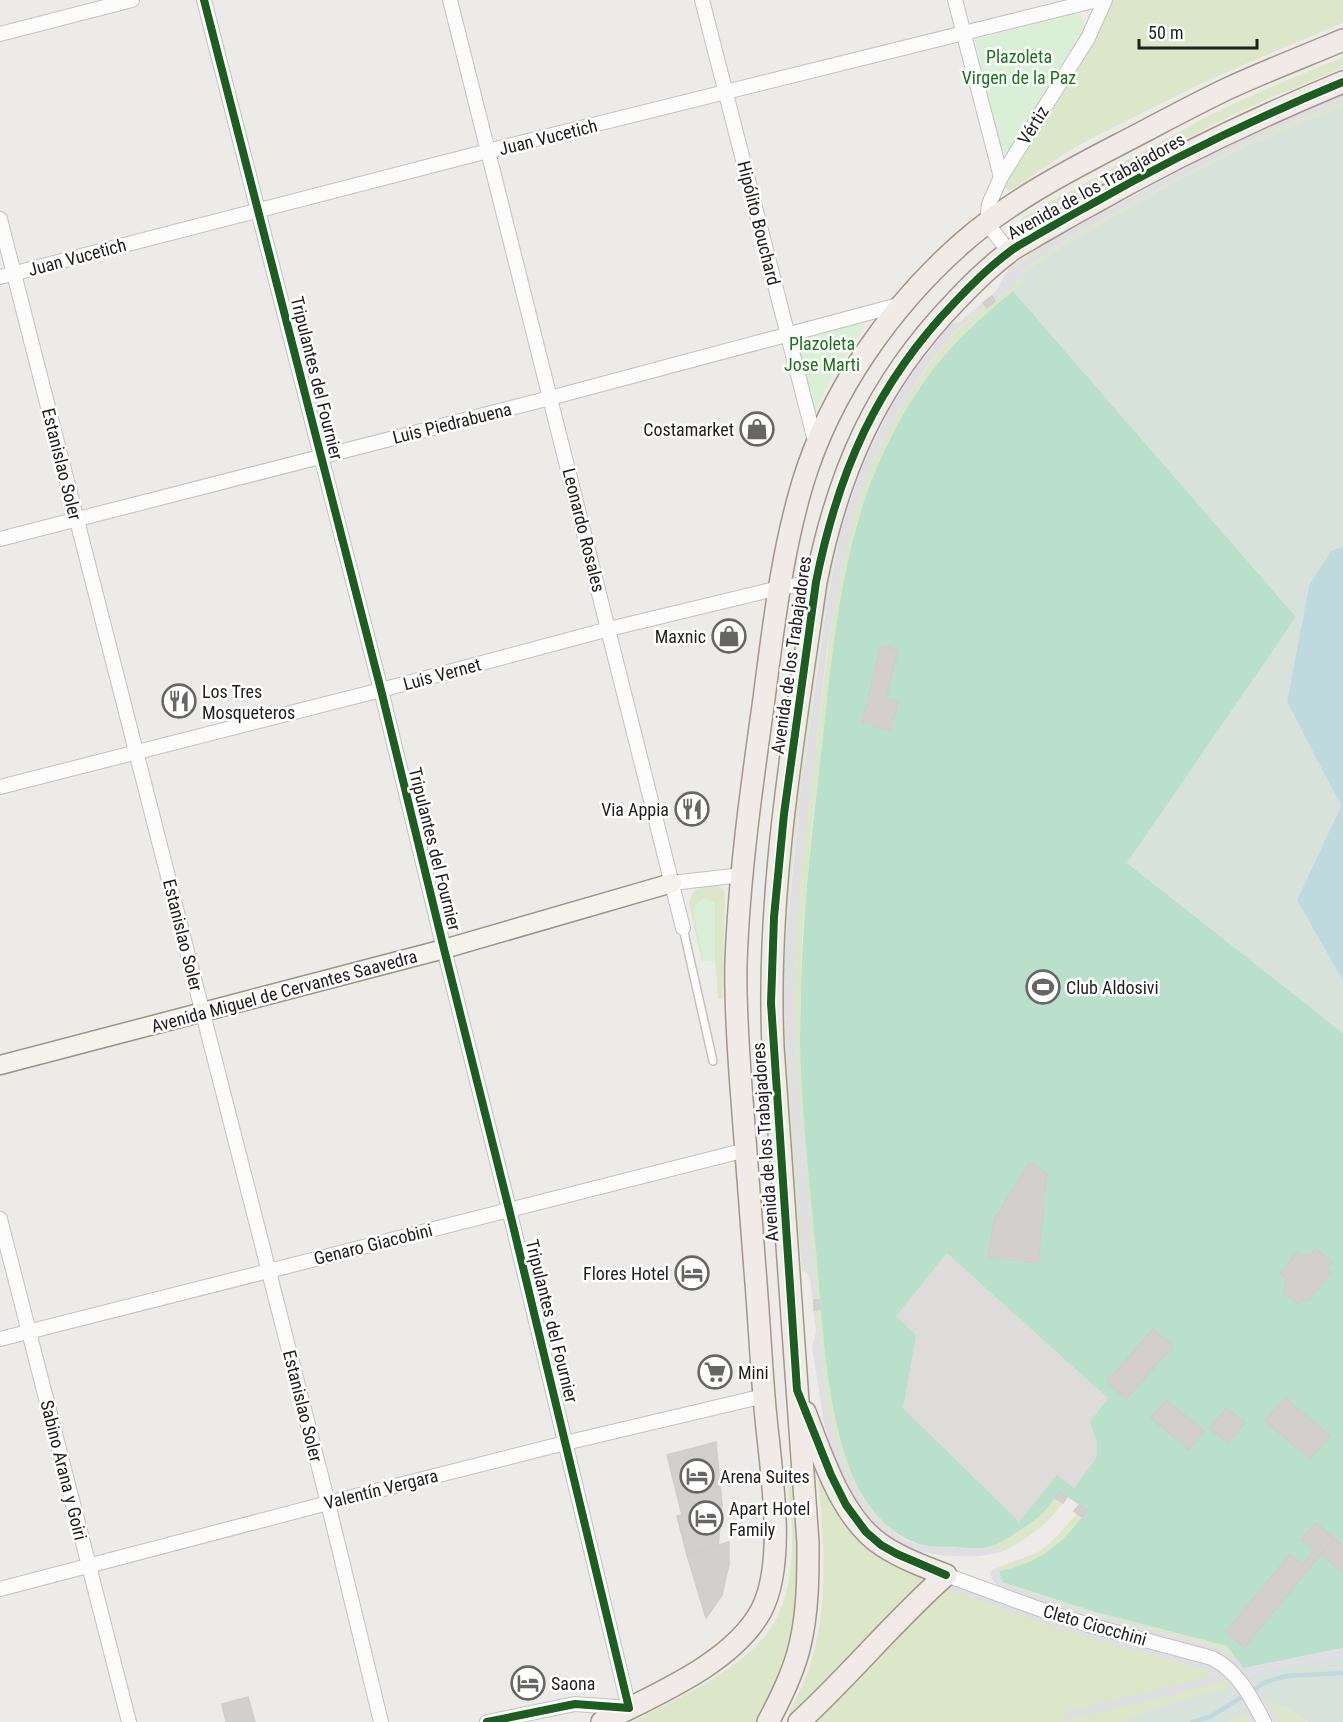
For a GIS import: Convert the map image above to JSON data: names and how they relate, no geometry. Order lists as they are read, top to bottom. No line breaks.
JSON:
{"streets":{"main road":["Avenida de los Trabajadores"],"street":["Vértiz","Juan Vucetich","Hipólito Bouchard","Tripulantes del Fournier","Luis Piedrabuena","Estanislao Soler","Leonardo Rosales","Luis Vernet","Avenida Miguel de Cervantes Saavedra","Genaro Giacobini","Sabino Arana y Goiri","Valentín Vergara","Cleto Ciocchini"]},"crossings":[["Vértiz","Avenida de los Trabajadores"],["Juan Vucetich","Hipólito Bouchard"],["Juan Vucetich","Tripulantes del Fournier"],["Juan Vucetich","Estanislao Soler"],["Juan Vucetich","Leonardo Rosales"],["Avenida de los Trabajadores","Hipólito Bouchard"],["Avenida de los Trabajadores","Tripulantes del Fournier"],["Avenida de los Trabajadores","Luis Piedrabuena"],["Avenida de los Trabajadores","Luis Vernet"],["Avenida de los Trabajadores","Avenida Miguel de Cervantes Saavedra"],["Avenida de los Trabajadores","Genaro Giacobini"],["Avenida de los Trabajadores","Valentín Vergara"],["Hipólito Bouchard","Luis Piedrabuena"],["Tripulantes del Fournier","Luis Piedrabuena"],["Tripulantes del Fournier","Luis Vernet"],["Tripulantes del Fournier","Avenida Miguel de Cervantes Saavedra"],["Tripulantes del Fournier","Genaro Giacobini"],["Tripulantes del Fournier","Valentín Vergara"],["Luis Piedrabuena","Estanislao Soler"],["Luis Piedrabuena","Leonardo Rosales"],["Estanislao Soler","Luis Vernet"],["Estanislao Soler","Avenida Miguel de Cervantes Saavedra"],["Estanislao Soler","Genaro Giacobini"],["Estanislao Soler","Valentín Vergara"],["Leonardo Rosales","Luis Vernet"],["Leonardo Rosales","Avenida Miguel de Cervantes Saavedra"],["Genaro Giacobini","Sabino Arana y Goiri"],["Sabino Arana y Goiri","Valentín Vergara"]],"parks":["Plazoleta Virgen de la Paz","Plazoleta Jose Marti"],"places":{"shop":["Costamarket","Maxnic"],"restaurant":["Los Tres Mosqueteros","Via Appia"],"sports":["Club Aldosivi"],"hotel":["Flores Hotel","Arena Suites","Apart Hotel Family","Saona"],"supermarket":["Mini"]},"scale_bar":"50 m"}
